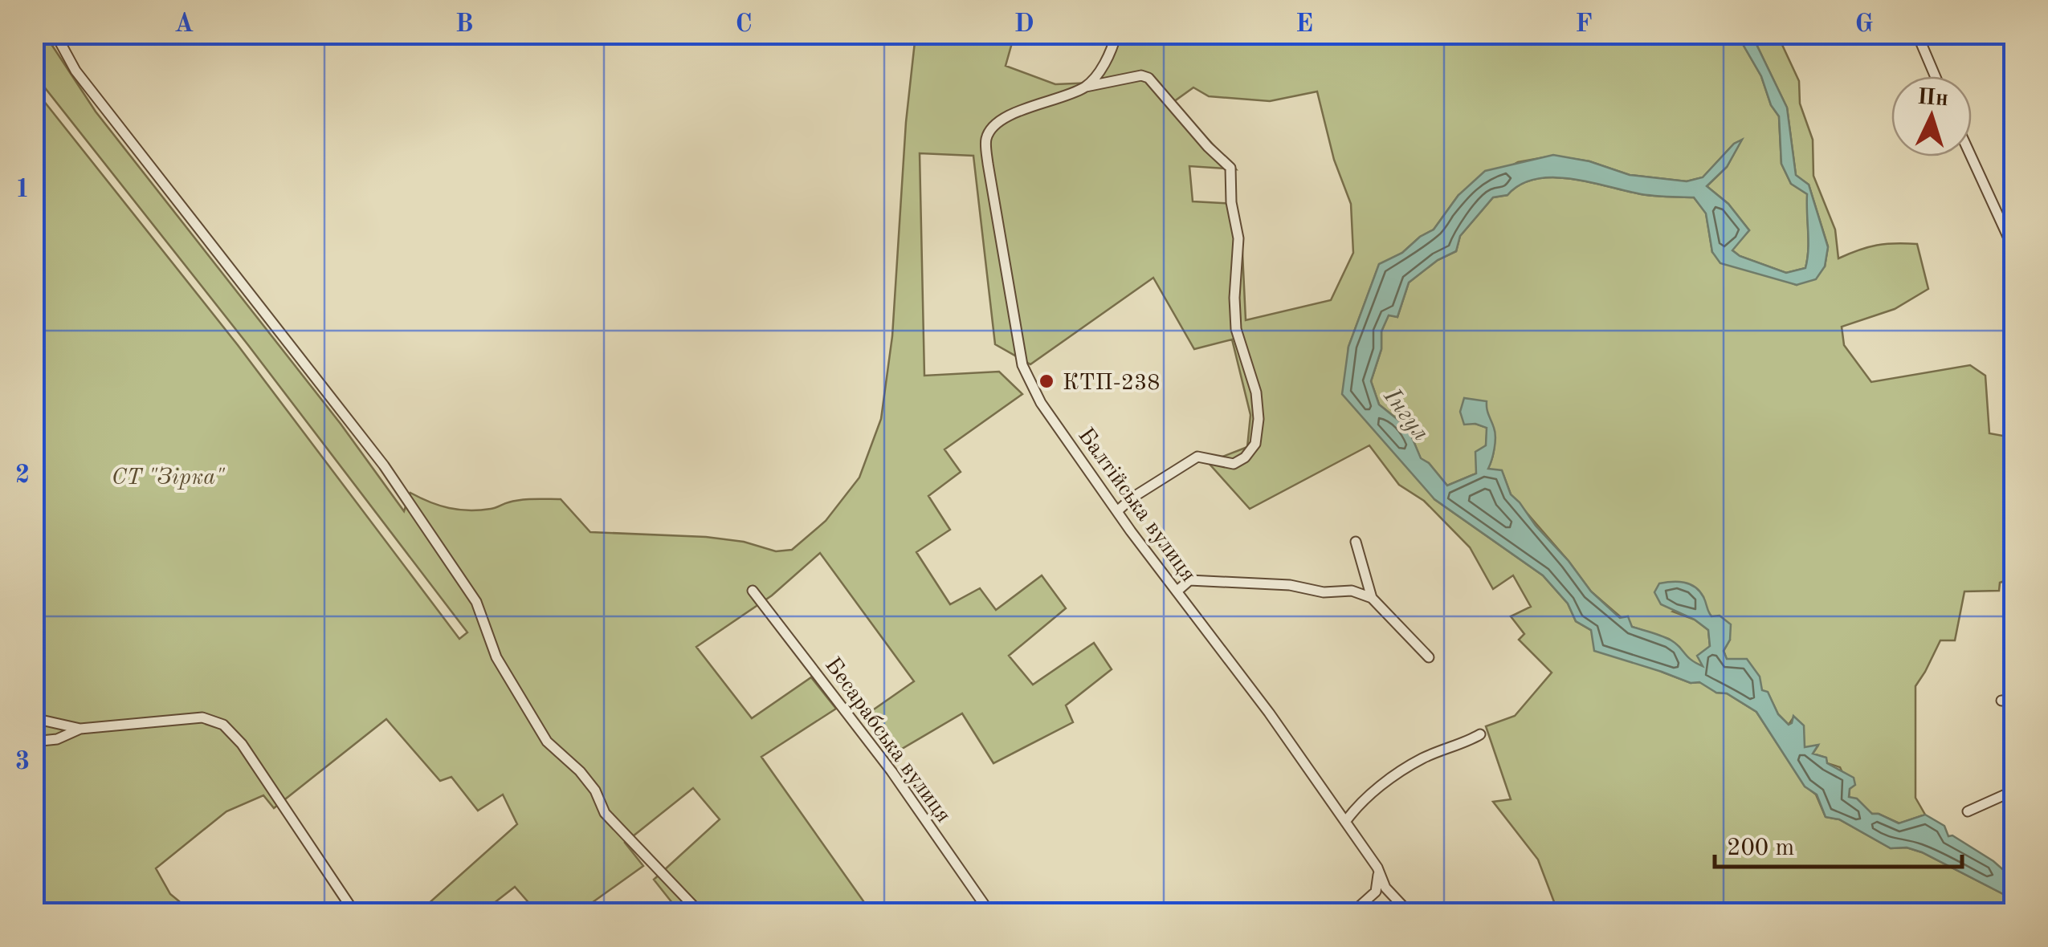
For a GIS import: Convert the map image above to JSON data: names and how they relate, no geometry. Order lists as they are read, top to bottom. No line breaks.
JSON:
{"streets":{"street":["Балтійська вулиця","Бесарабська вулиця"]},"water":["Інгул"],"parks":["СТ \"Зірка\""],"places":["КТП-238"],"scale_bar":"200 m","north":"top","grid":{"columns":["A","B","C","D","E","F","G"],"rows":["1","2","3"]}}
